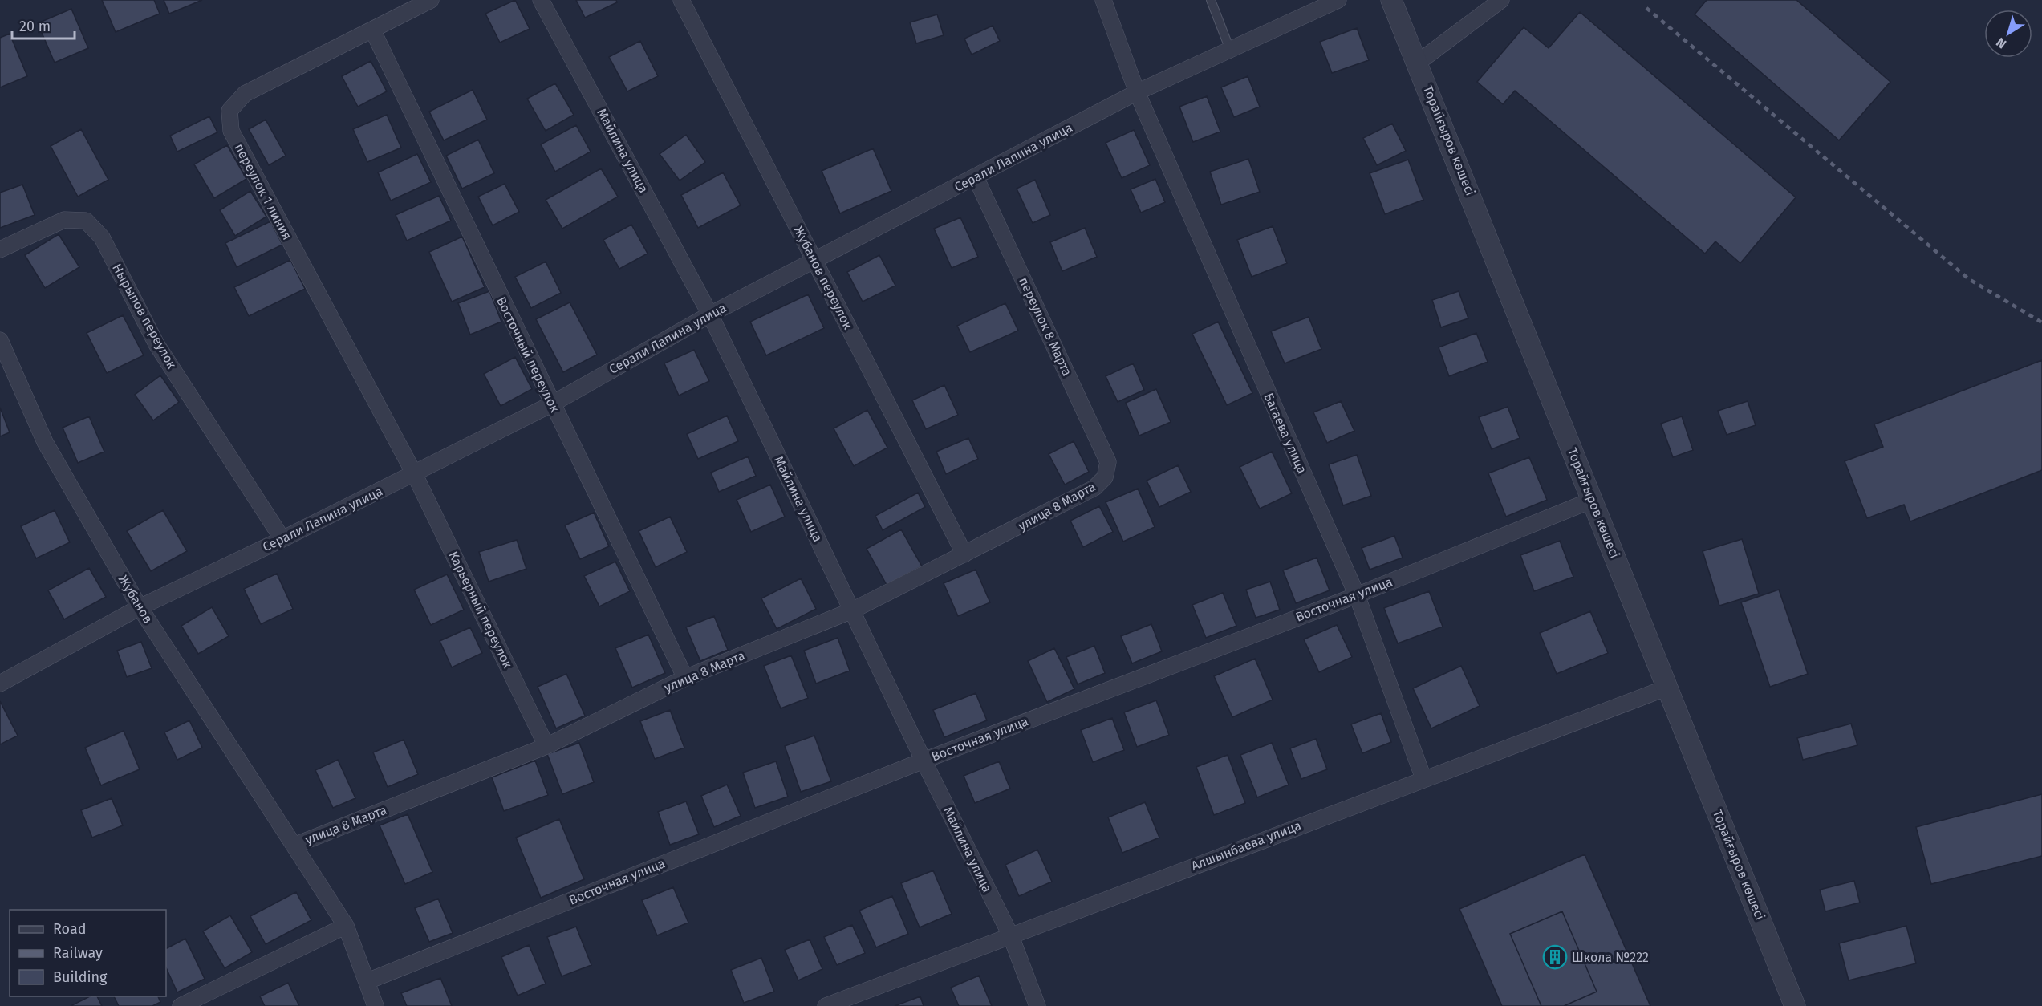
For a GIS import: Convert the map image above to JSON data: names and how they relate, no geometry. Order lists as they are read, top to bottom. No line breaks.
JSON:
{"streets":{"street":["Торайғыров көшесі","Майлина улица","Серали Лапина улица","переулок 1 линия","Жубанов переулок","Нырыпов переулок","переулок 8 Марта","Восточный переулок","Багаева улица","улица 8 Марта","Жубанов","Восточная улица","Карьерный переулок","Алшынбаева улица"]},"crossings":[["Торайғыров көшесі","Восточная улица"],["Торайғыров көшесі","Алшынбаева улица"],["Майлина улица","Серали Лапина улица"],["Майлина улица","улица 8 Марта"],["Майлина улица","Восточная улица"],["Майлина улица","Алшынбаева улица"],["Серали Лапина улица","переулок 1 линия"],["Серали Лапина улица","Жубанов переулок"],["Серали Лапина улица","Нырыпов переулок"],["Серали Лапина улица","переулок 8 Марта"],["Серали Лапина улица","Восточный переулок"],["Серали Лапина улица","Багаева улица"],["Серали Лапина улица","Жубанов"],["Серали Лапина улица","Карьерный переулок"],["переулок 1 линия","Восточный переулок"],["переулок 1 линия","Карьерный переулок"],["Жубанов переулок","улица 8 Марта"],["переулок 8 Марта","улица 8 Марта"],["Восточный переулок","улица 8 Марта"],["Багаева улица","Восточная улица"],["Багаева улица","Алшынбаева улица"],["улица 8 Марта","Жубанов"],["улица 8 Марта","Карьерный переулок"],["Жубанов","Восточная улица"]],"places":{"building":["Школа №222"]},"legend":["Road","Railway","Building"],"scale_bar":"20 m","north":"bottom left"}
